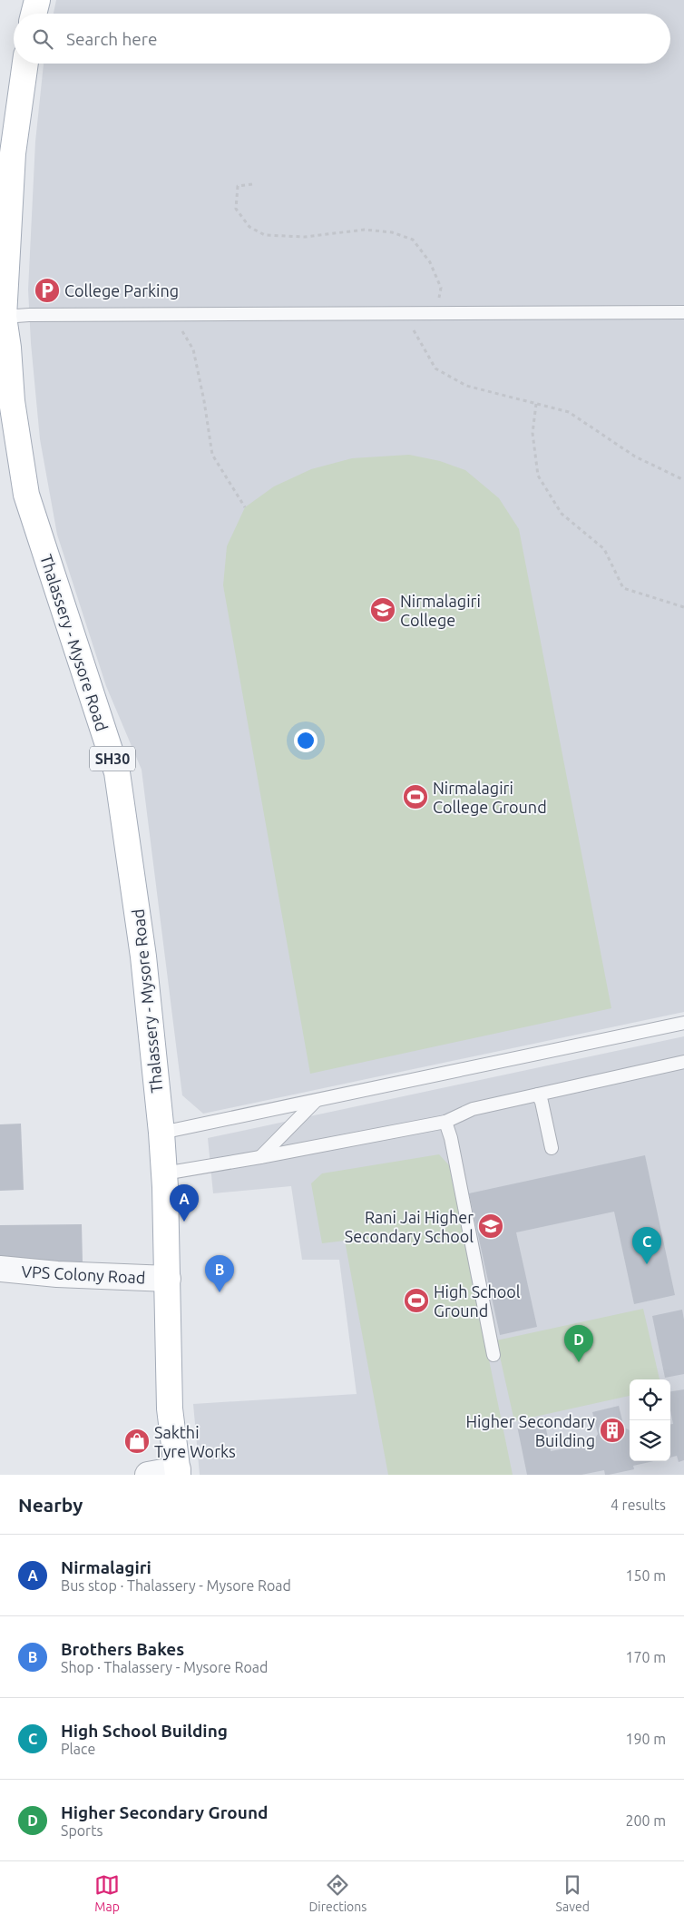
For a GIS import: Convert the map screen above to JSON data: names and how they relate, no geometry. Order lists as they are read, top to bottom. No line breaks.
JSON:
{"streets":{"main road":["Thalassery - Mysore Road","SH30"],"street":["VPS Colony Road"]},"crossings":[["Thalassery - Mysore Road","VPS Colony Road"]],"places":{"parking":["College Parking"],"school or university":["Nirmalagiri College","Rani Jai Higher Secondary School"],"sports":["Nirmalagiri College Ground","High School Ground"],"building":["Higher Secondary Building"],"shop":["Sakthi Tyre Works"]},"page":{"search":"Search here","pins":["A","C","B","D"],"heading":["Nearby","4 results"],"list":[{"mark":"A","name":"Nirmalagiri","note":"Bus stop · Thalassery - Mysore Road","value":"150 m"},{"mark":"B","name":"Brothers Bakes","note":"Shop · Thalassery - Mysore Road","value":"170 m"},{"mark":"C","name":"High School Building","note":"Place","value":"190 m"},{"mark":"D","name":"Higher Secondary Ground","note":"Sports","value":"200 m"}],"nav":["Map","Directions","Saved"]}}
